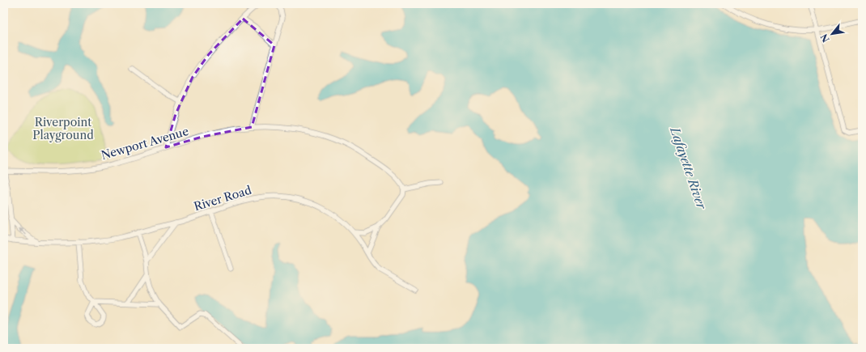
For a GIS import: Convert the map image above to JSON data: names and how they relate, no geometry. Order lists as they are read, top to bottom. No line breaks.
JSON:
{"streets":{"street":["Newport Avenue","River Road"]},"water":["Lafayette River"],"parks":["Riverpoint Playground"],"north":"bottom left"}
